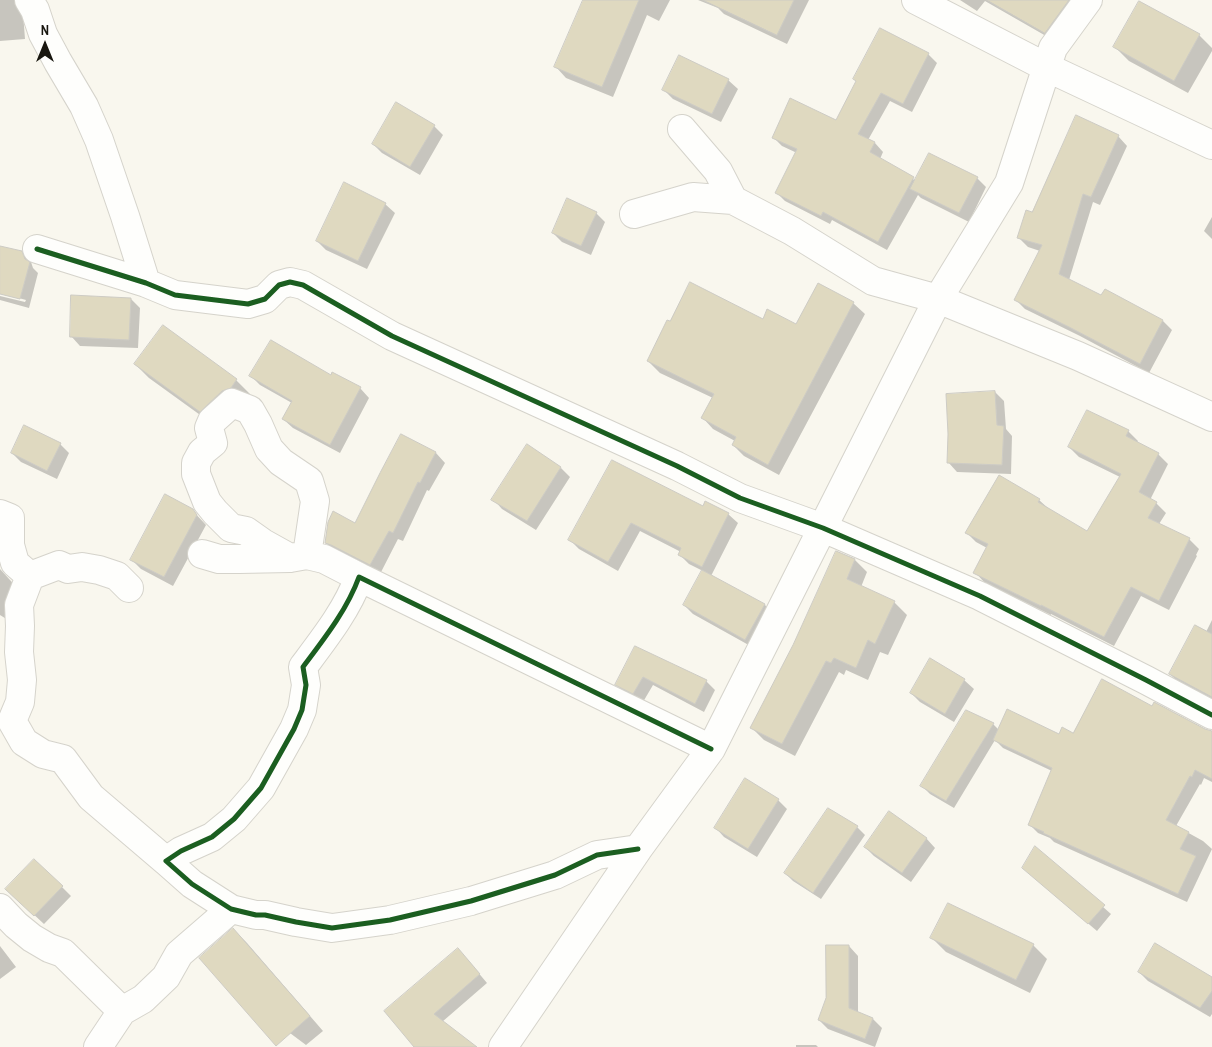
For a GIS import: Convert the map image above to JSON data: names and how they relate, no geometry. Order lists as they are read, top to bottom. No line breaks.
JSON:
{"north":"top"}
